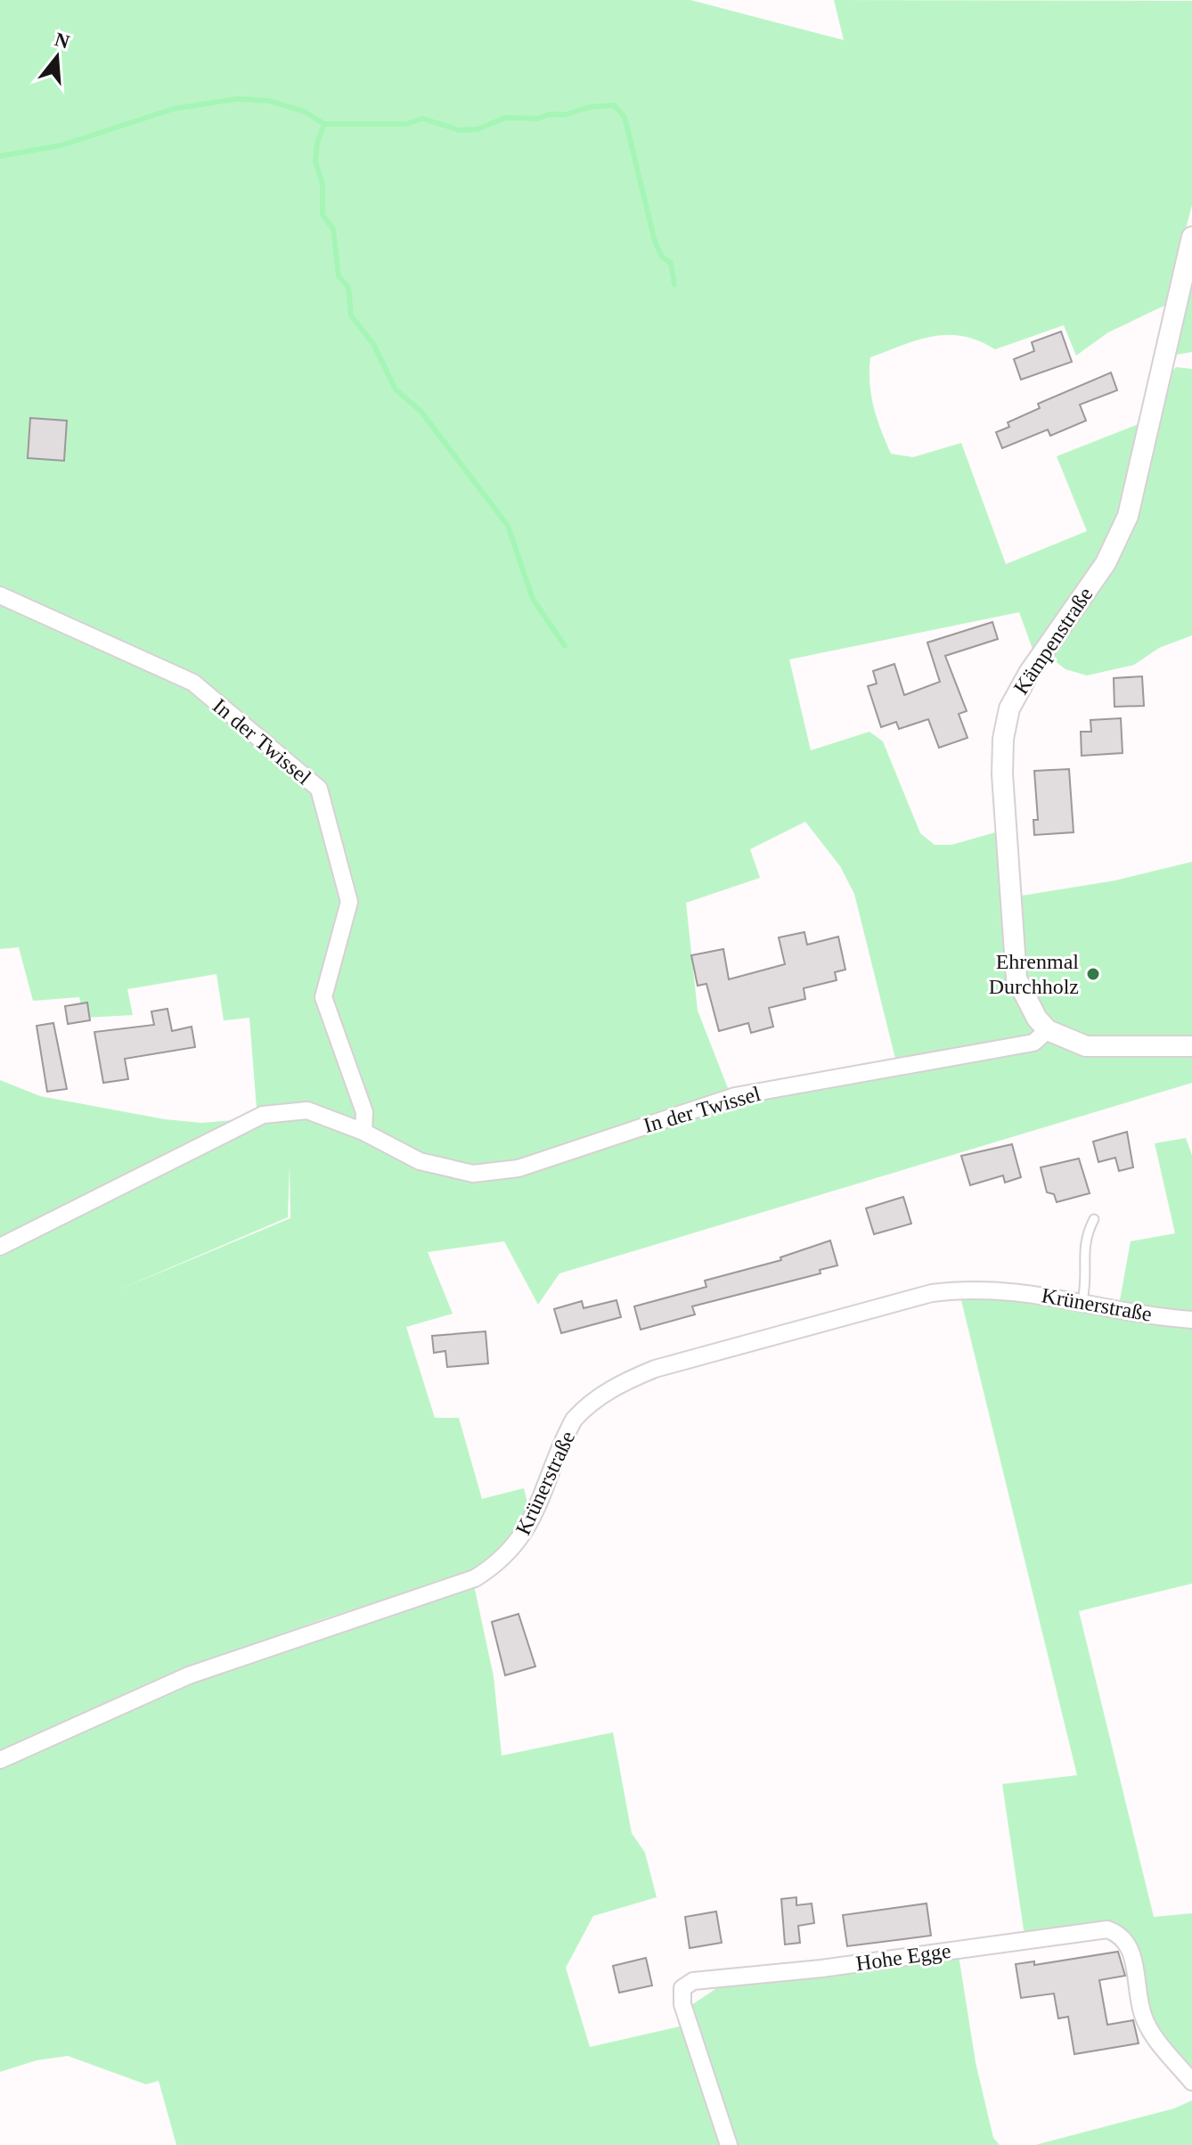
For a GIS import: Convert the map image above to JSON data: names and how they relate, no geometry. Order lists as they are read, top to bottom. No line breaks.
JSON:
{"streets":{"street":["Kämpenstraße","In der Twissel","Krünerstraße","Hohe Egge"]},"crossings":[["Kämpenstraße","In der Twissel"]],"places":["Ehrenmal Durchholz"],"north":"top"}
